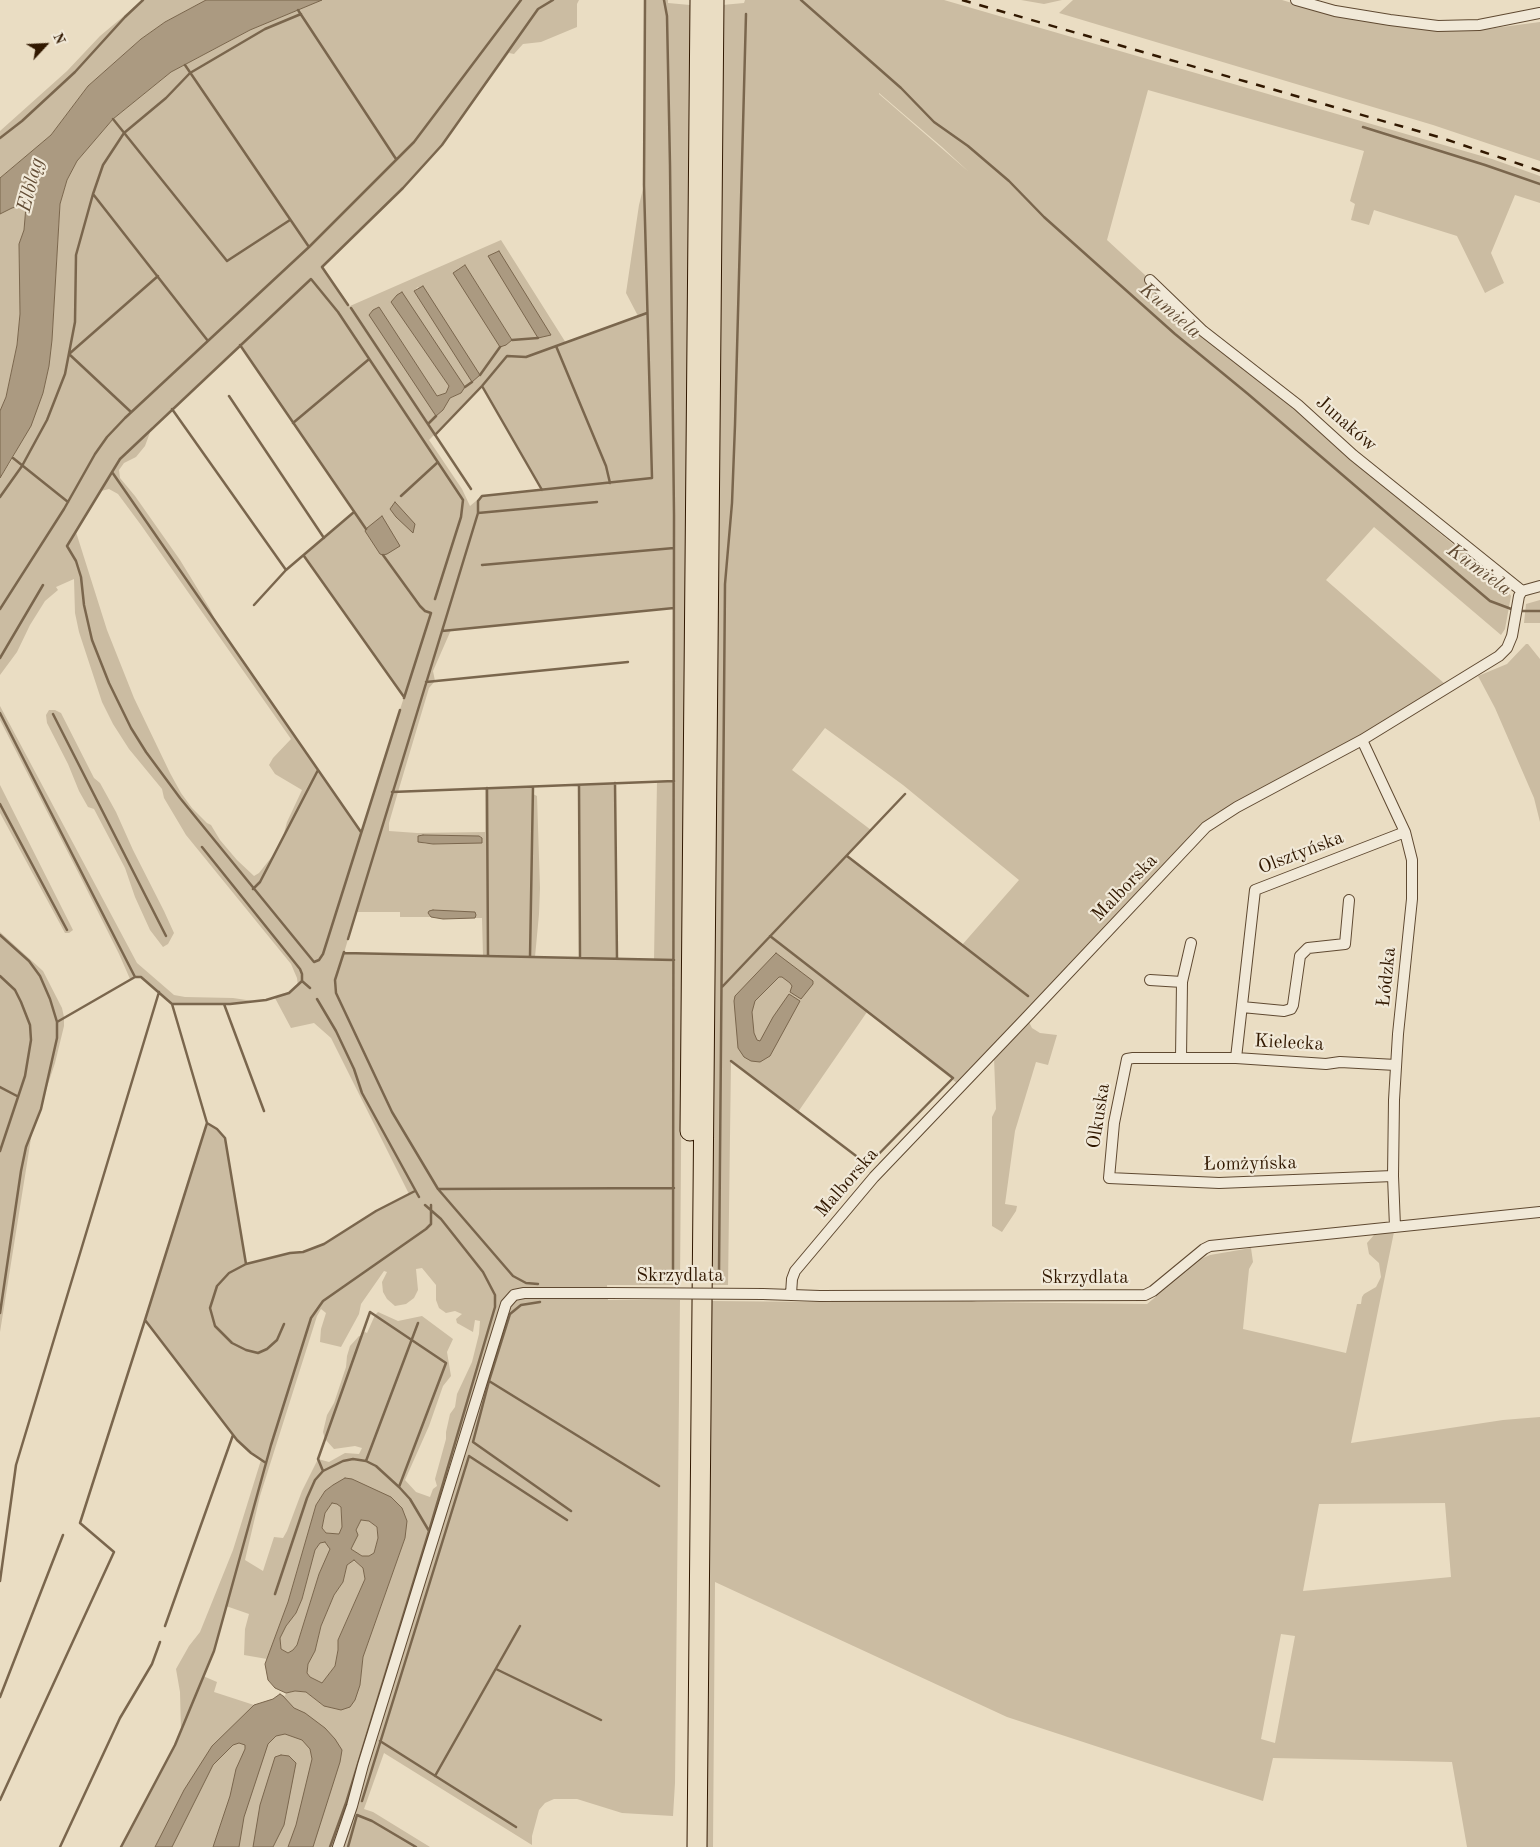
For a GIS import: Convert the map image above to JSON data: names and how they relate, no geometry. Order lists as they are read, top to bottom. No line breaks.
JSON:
{"streets":{"street":["Junaków","Olsztyńska","Malborska","Łódzka","Kielecka","Olkuska","Łomżyńska","Skrzydlata"]},"crossings":[["Junaków","Malborska"],["Olsztyńska","Łódzka"],["Olsztyńska","Kielecka"],["Malborska","Łódzka"],["Malborska","Skrzydlata"],["Łódzka","Kielecka"],["Łódzka","Łomżyńska"],["Łódzka","Skrzydlata"],["Kielecka","Olkuska"],["Olkuska","Łomżyńska"]],"water":["Elbląg","Kumiela"],"north":"top right"}
